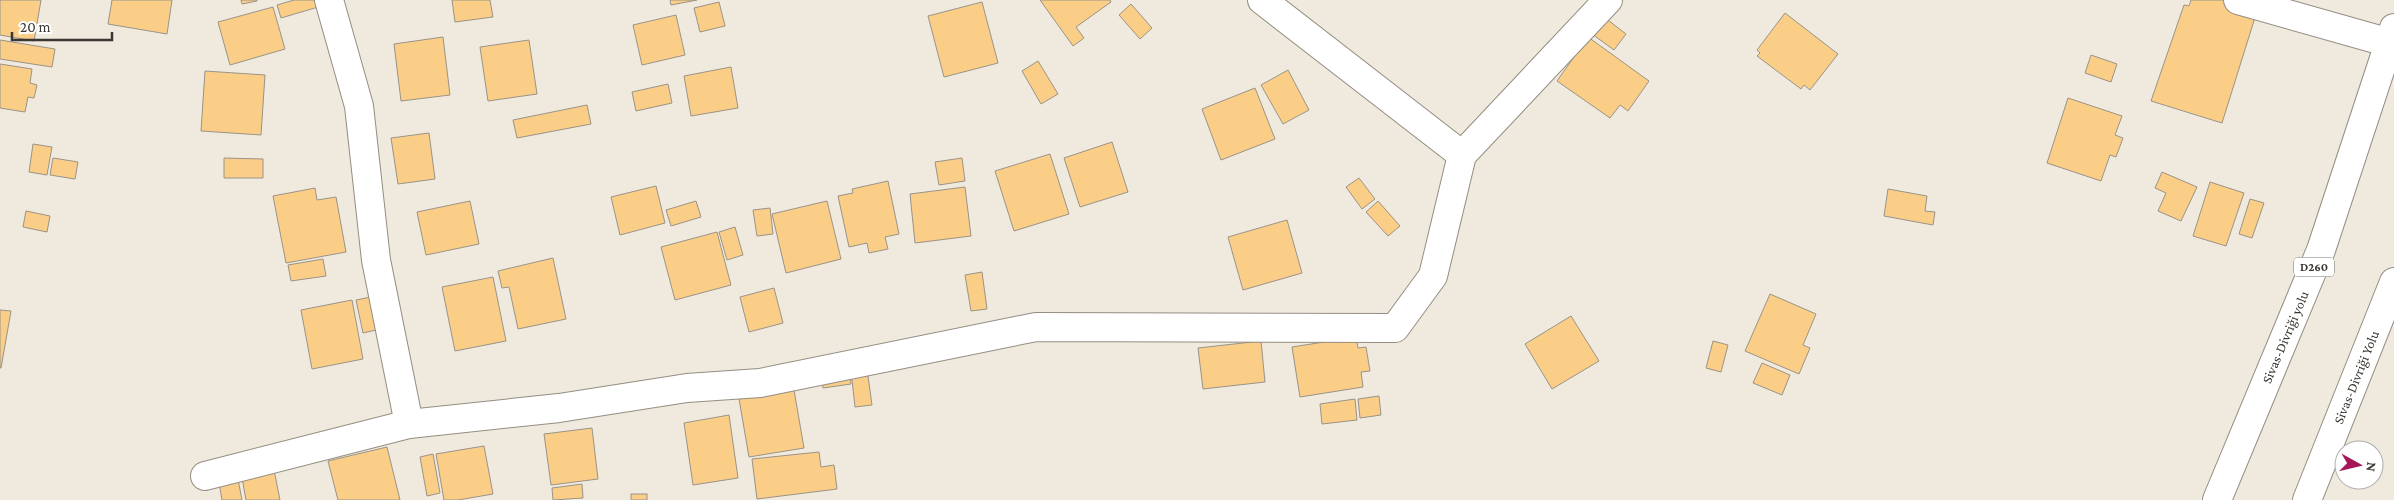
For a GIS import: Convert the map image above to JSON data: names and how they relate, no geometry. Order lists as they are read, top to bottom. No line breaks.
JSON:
{"streets":{"street":["D260","Sivas-Divriği yolu","Sivas-Divriği Yolu"]},"scale_bar":"20 m","north":"right"}
